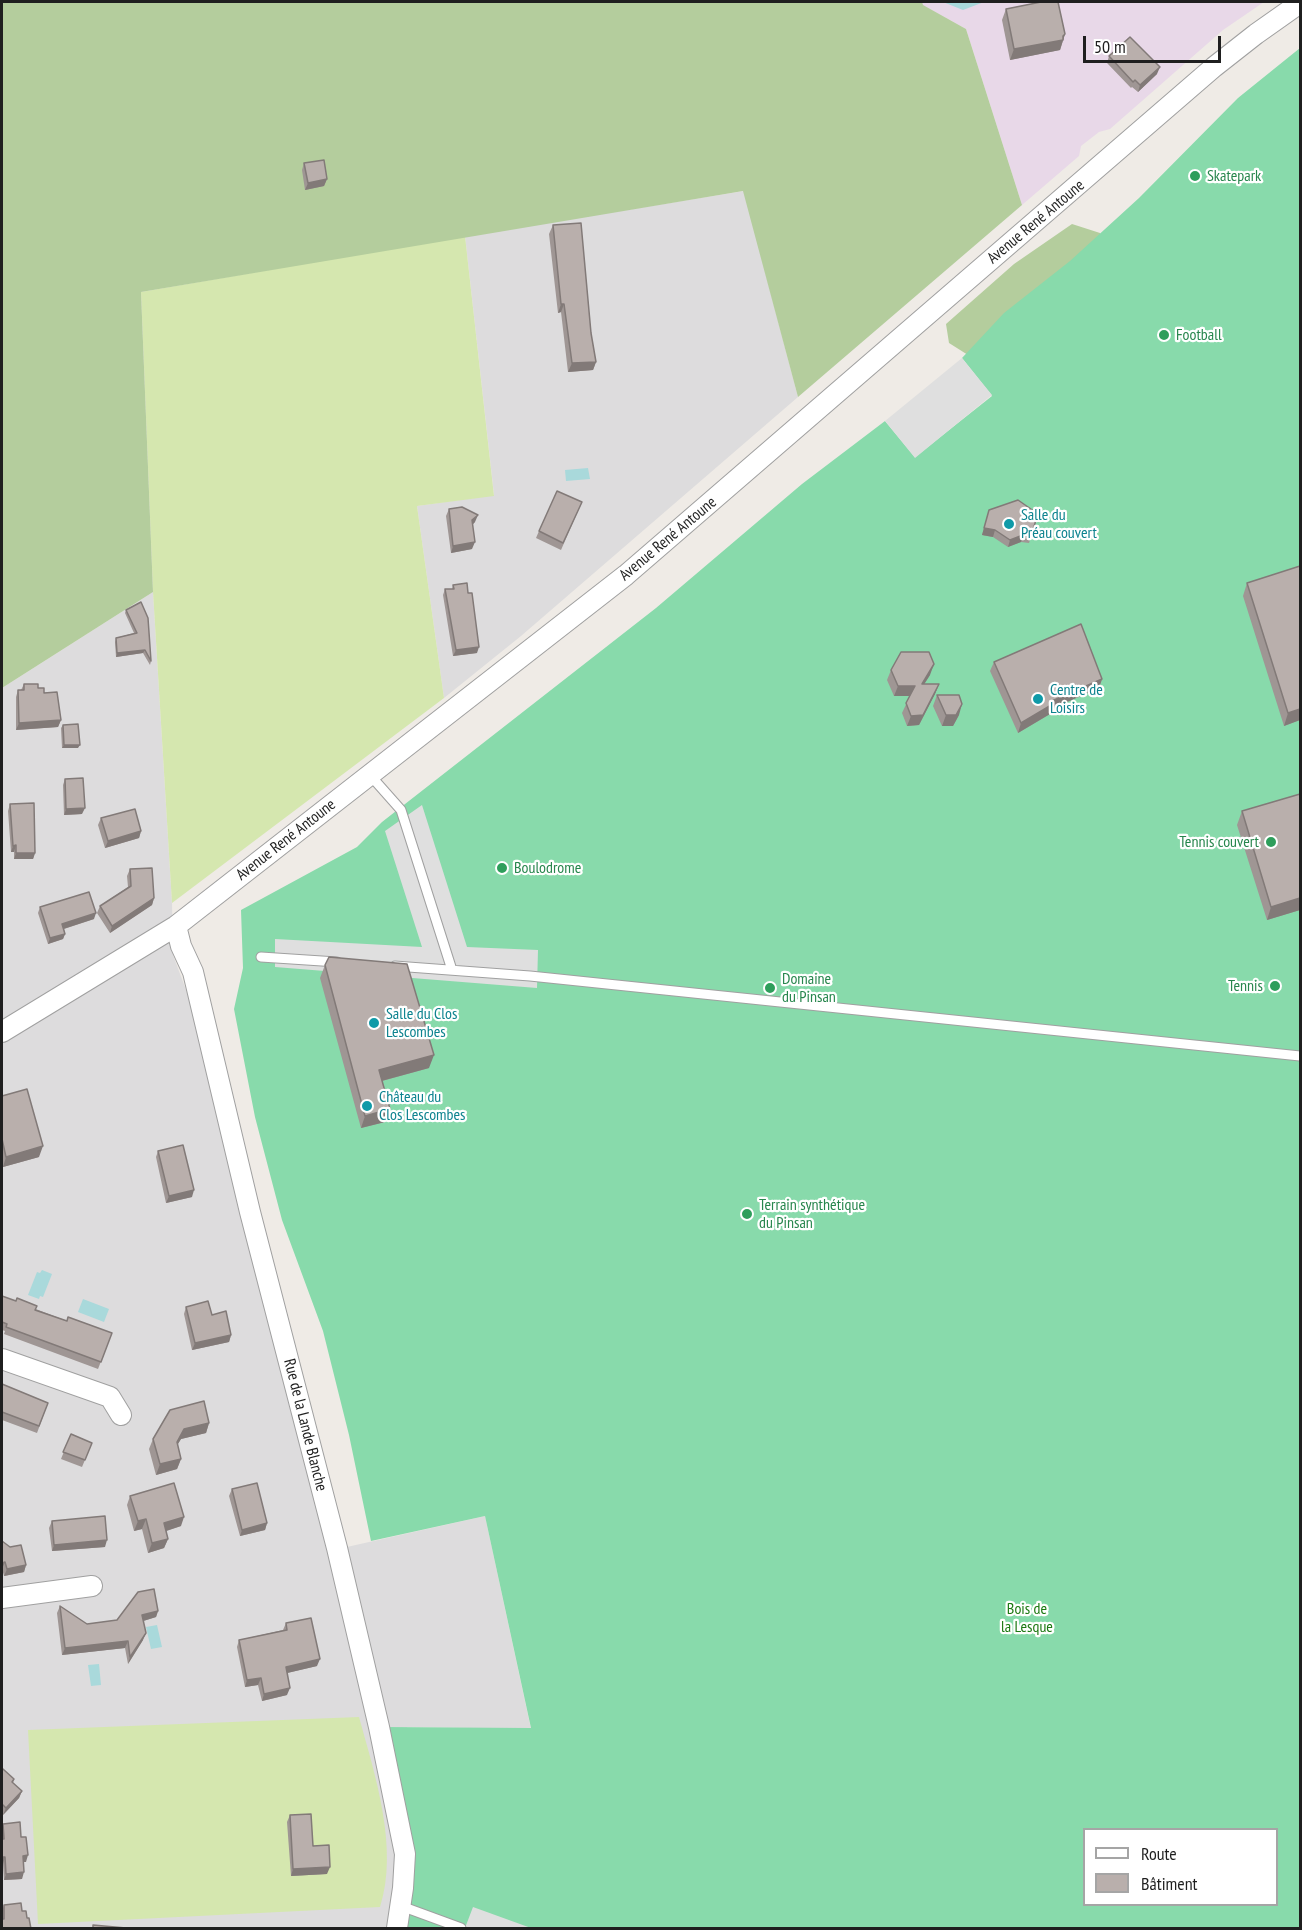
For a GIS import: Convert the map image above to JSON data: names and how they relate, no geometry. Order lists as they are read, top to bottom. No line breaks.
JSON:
{"streets":{"street":["Avenue René Antoune","Rue de la Lande Blanche"]},"crossings":[["Avenue René Antoune","Rue de la Lande Blanche"]],"parks":["Bois de la Lesque"],"places":["Skatepark","Football","Salle du Préau couvert","Centre de Loisirs","Tennis couvert","Boulodrome","Tennis","Domaine du Pinsan","Salle du Clos Lescombes","Château du Clos Lescombes","Terrain synthétique du Pinsan"],"legend":["Route","Bâtiment"],"scale_bar":"50 m"}
